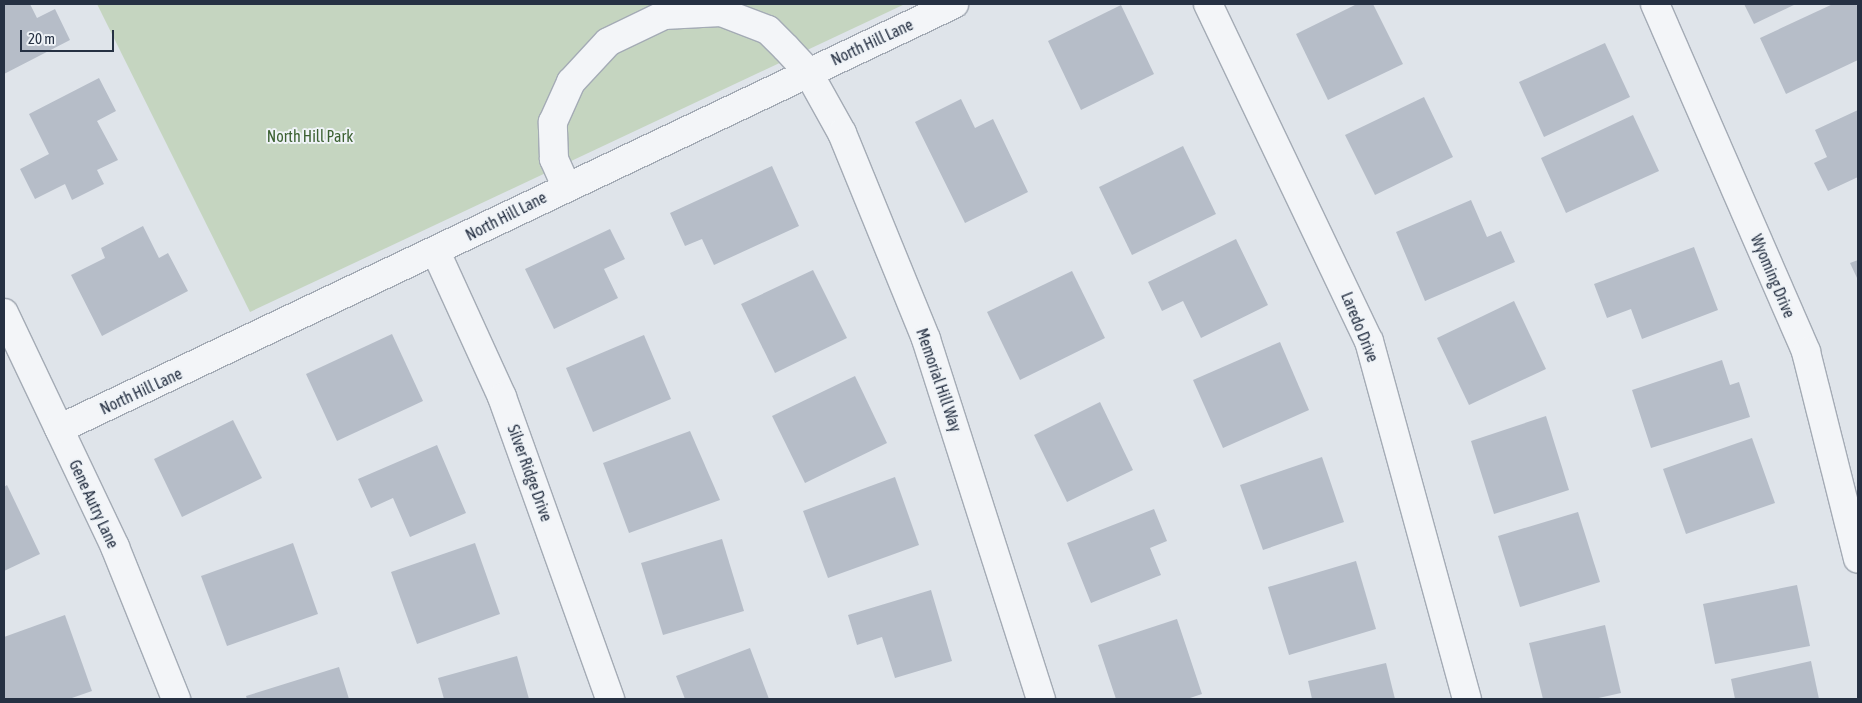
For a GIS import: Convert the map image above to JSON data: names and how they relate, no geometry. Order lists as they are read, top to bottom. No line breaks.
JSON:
{"streets":{"street":["North Hill Lane","Wyoming Drive","Laredo Drive","Memorial Hill Way","Silver Ridge Drive","Gene Autry Lane"]},"crossings":[["North Hill Lane","Memorial Hill Way"],["North Hill Lane","Silver Ridge Drive"],["North Hill Lane","Gene Autry Lane"]],"parks":["North Hill Park"],"scale_bar":"20 m"}
